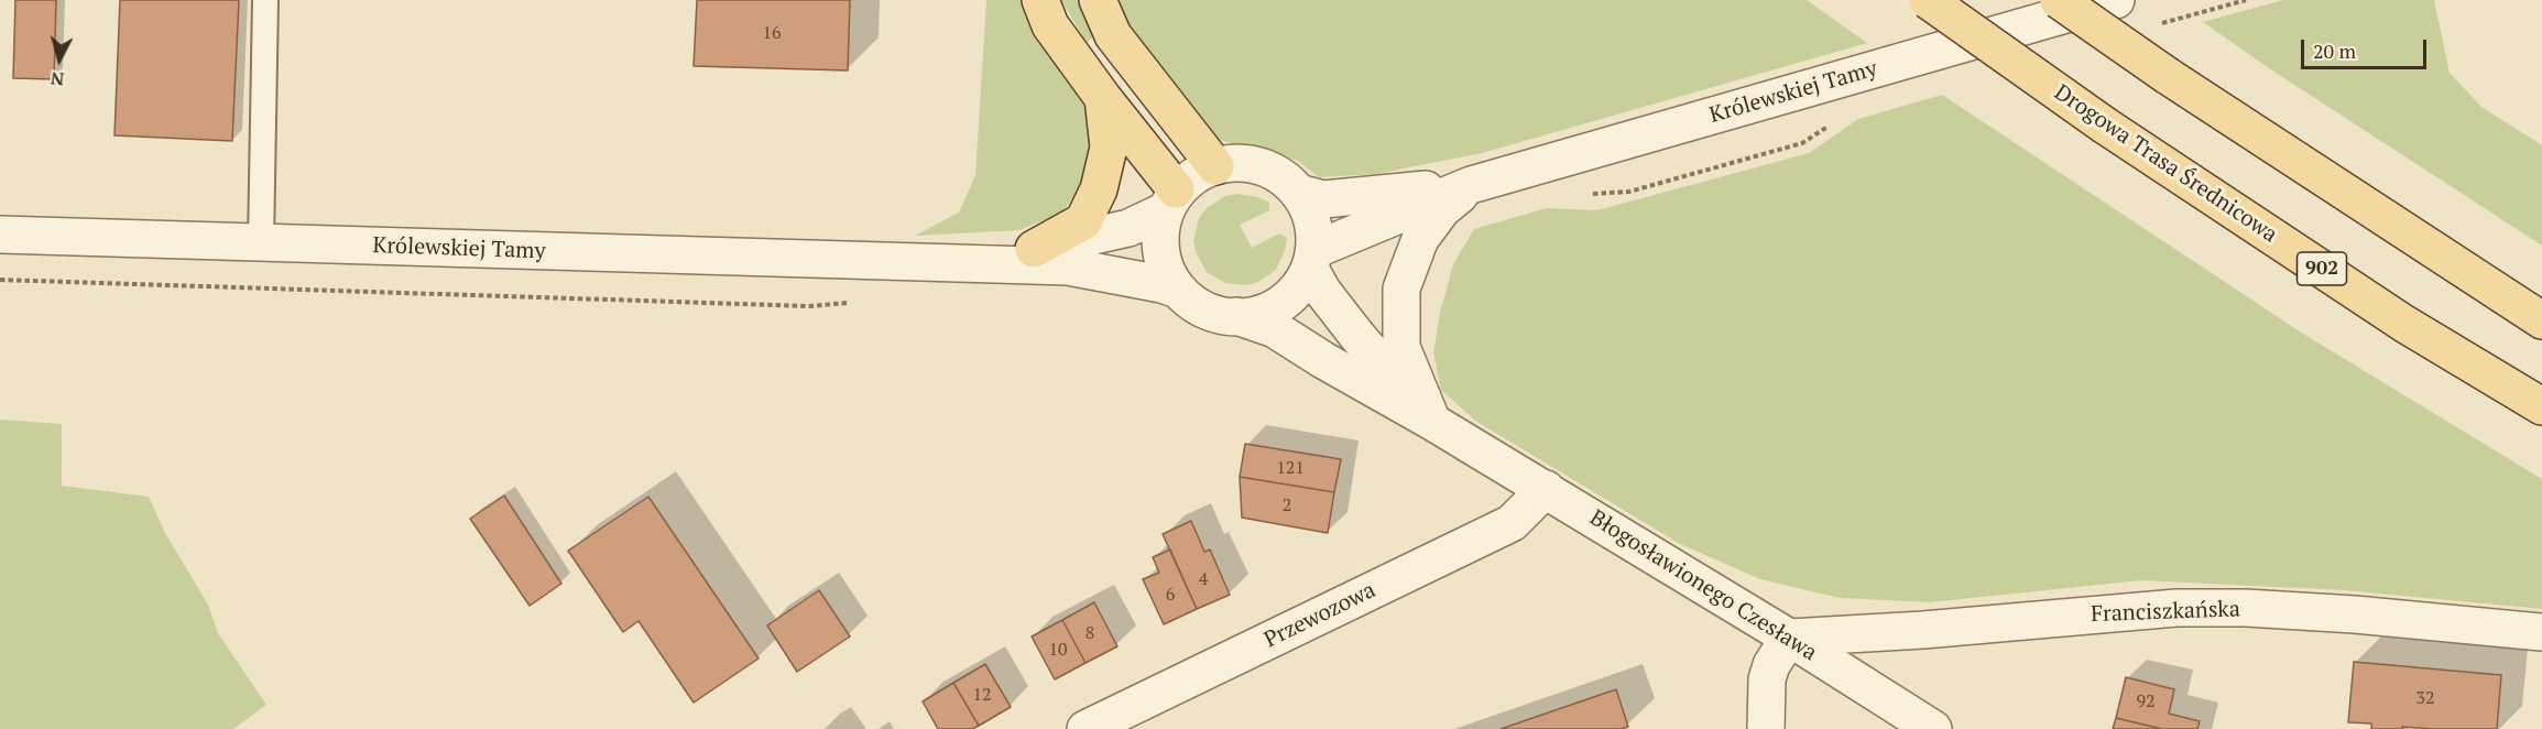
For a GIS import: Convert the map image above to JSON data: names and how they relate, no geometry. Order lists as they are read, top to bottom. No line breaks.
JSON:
{"streets":{"main road":["Drogowa Trasa Średnicowa","902"],"street":["Królewskiej Tamy","Błogosławionego Czesława","Franciszkańska","Przewozowa"]},"crossings":[["Błogosławionego Czesława","Franciszkańska"],["Błogosławionego Czesława","Przewozowa"]],"house_numbers":["16","121","2","4","6","8","10","12","32","92"],"scale_bar":"20 m","north":"bottom"}
